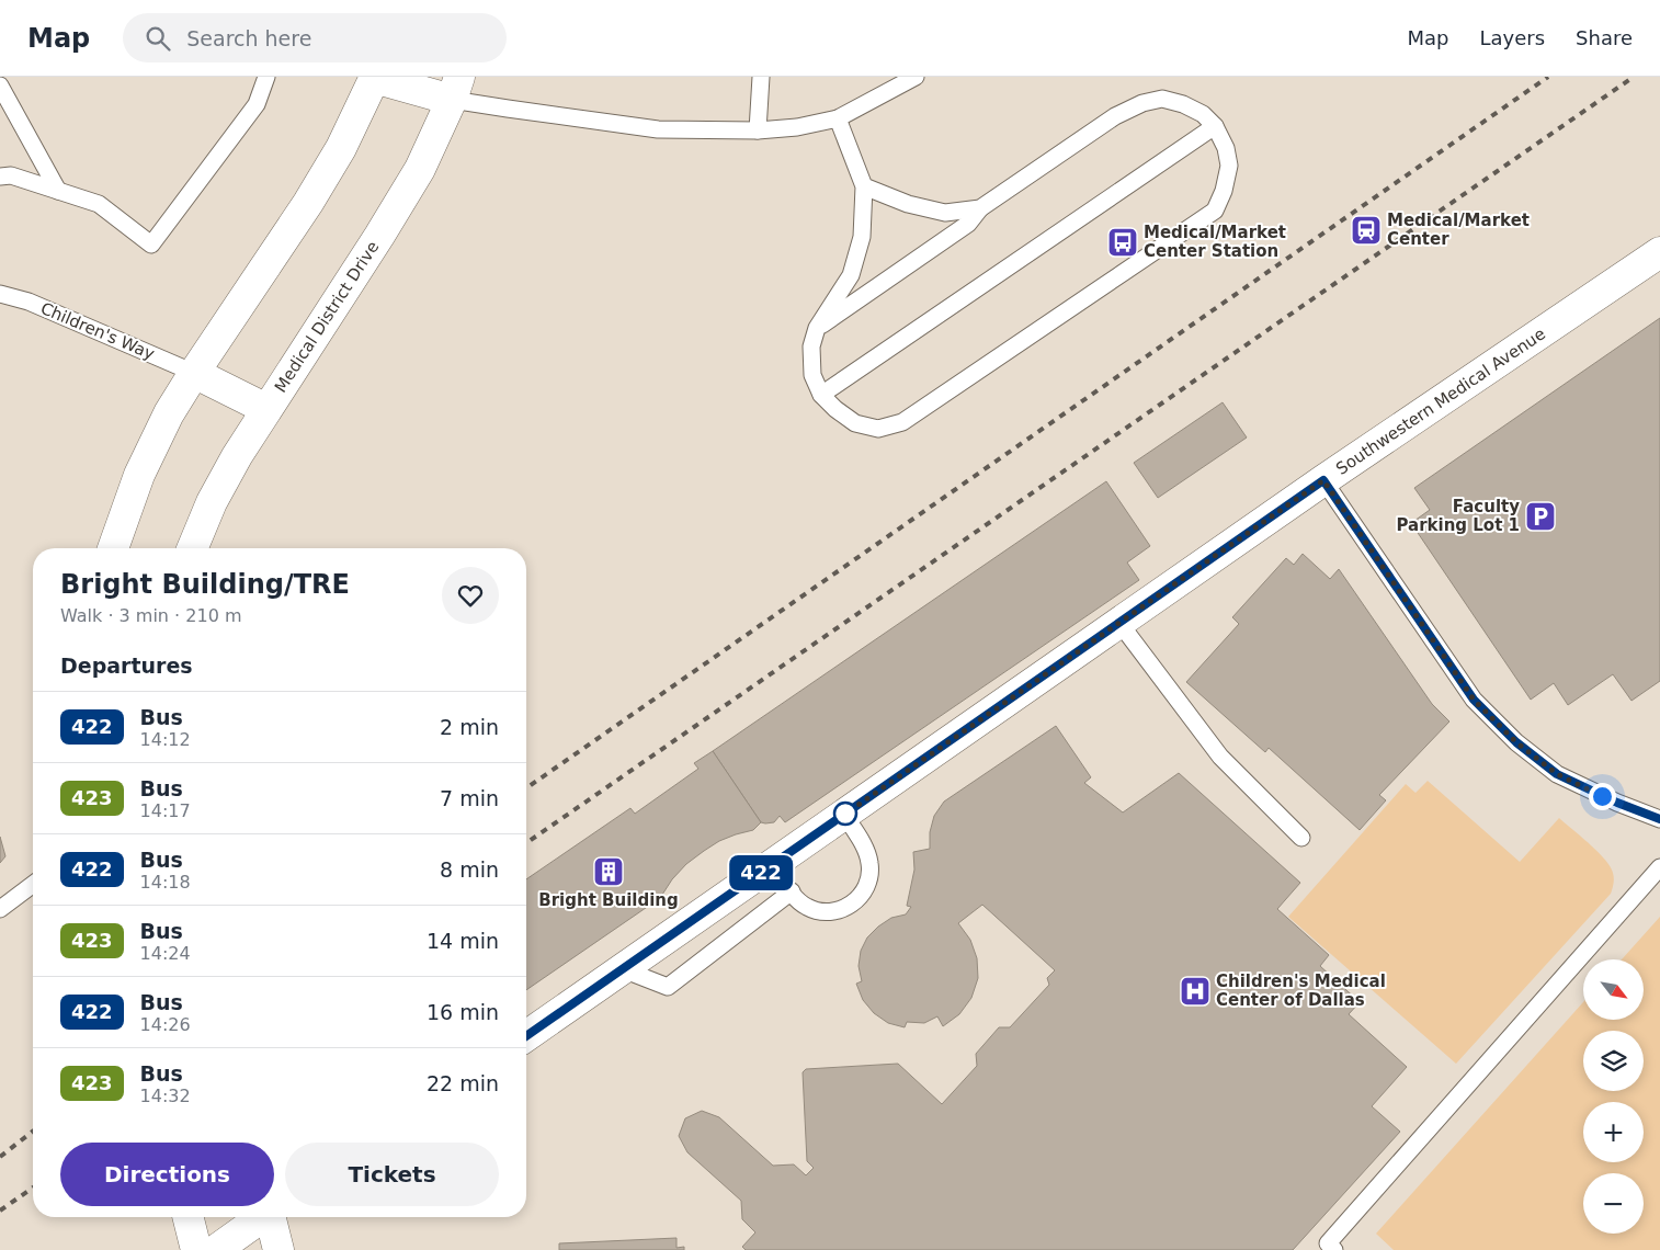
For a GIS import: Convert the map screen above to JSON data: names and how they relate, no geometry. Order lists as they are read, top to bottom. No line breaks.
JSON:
{"streets":{"main road":["Medical District Drive","Southwestern Medical Avenue"],"lane":["Children's Way"]},"places":{"station":["Medical/Market Center"],"bus stop":["Medical/Market Center Station"],"parking":["Faculty Parking Lot 1"],"building":["Bright Building"],"hospital":["Children's Medical Center of Dallas"]},"lines":["bus line 422"],"north":"bottom right","page":{"header":"Map","search":"Search here","nav":["Map","Layers","Share"],"on_map":"422","heading":[["Bright Building/TRE","Walk · 3 min · 210 m"],"Departures"],"list":[{"mark":"422","name":"Bus","note":"14:12","value":"2 min"},{"mark":"423","name":"Bus","note":"14:17","value":"7 min"},{"mark":"422","name":"Bus","note":"14:18","value":"8 min"},{"mark":"423","name":"Bus","note":"14:24","value":"14 min"},{"mark":"422","name":"Bus","note":"14:26","value":"16 min"},{"mark":"423","name":"Bus","note":"14:32","value":"22 min"}],"map_buttons":["+","−"],"buttons":["Directions","Tickets"]}}
